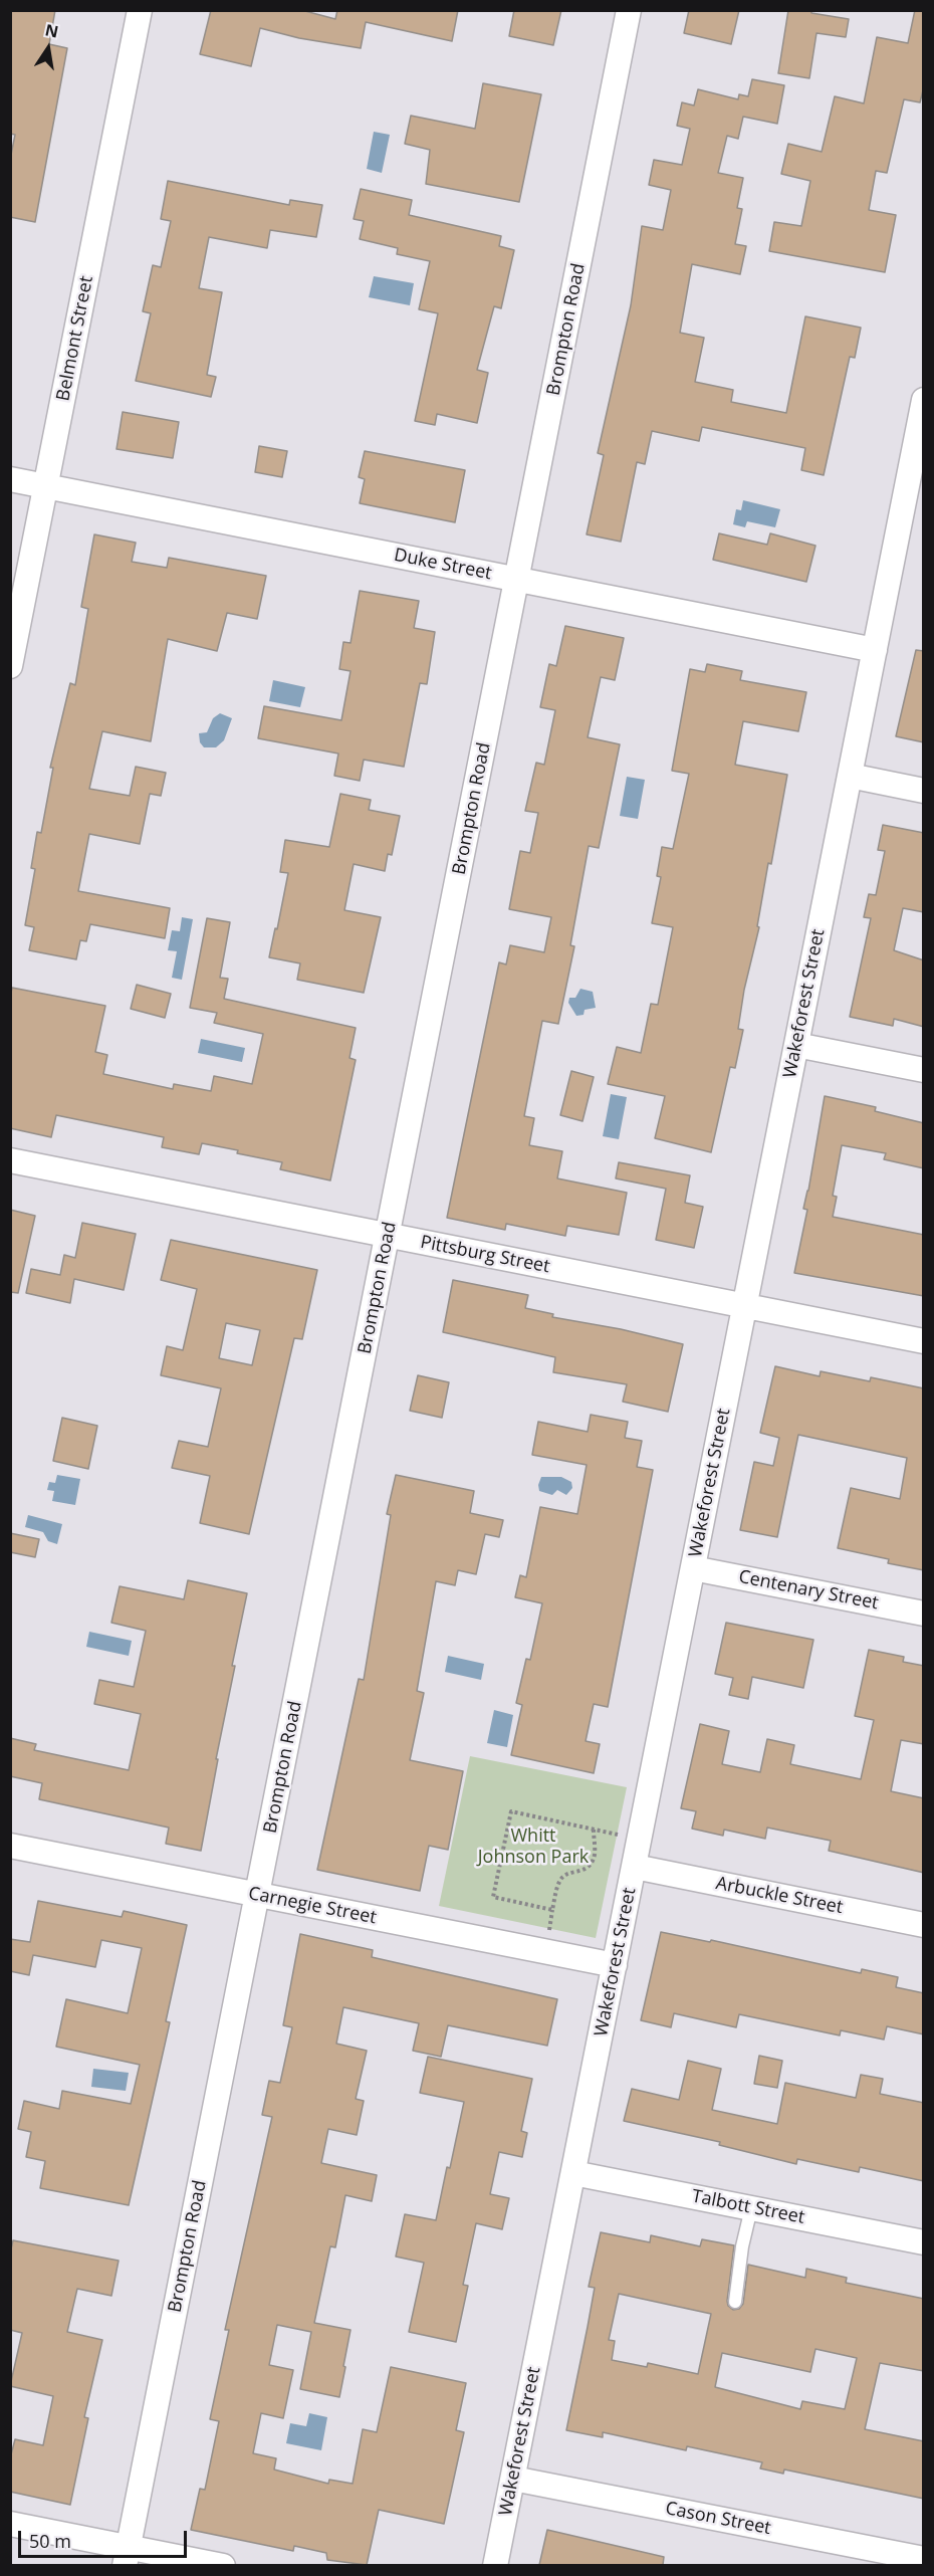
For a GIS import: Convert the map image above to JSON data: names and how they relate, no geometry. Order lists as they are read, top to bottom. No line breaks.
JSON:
{"streets":{"street":["Brompton Road","Belmont Street","Duke Street","Wakeforest Street","Pittsburg Street","Centenary Street","Arbuckle Street","Carnegie Street","Talbott Street","Cason Street"]},"crossings":[["Brompton Road","Duke Street"],["Brompton Road","Pittsburg Street"],["Brompton Road","Carnegie Street"],["Belmont Street","Duke Street"],["Duke Street","Wakeforest Street"],["Wakeforest Street","Pittsburg Street"],["Wakeforest Street","Centenary Street"],["Wakeforest Street","Arbuckle Street"],["Wakeforest Street","Carnegie Street"],["Wakeforest Street","Talbott Street"],["Wakeforest Street","Cason Street"]],"parks":["Whitt Johnson Park"],"scale_bar":"50 m","north":"top"}
